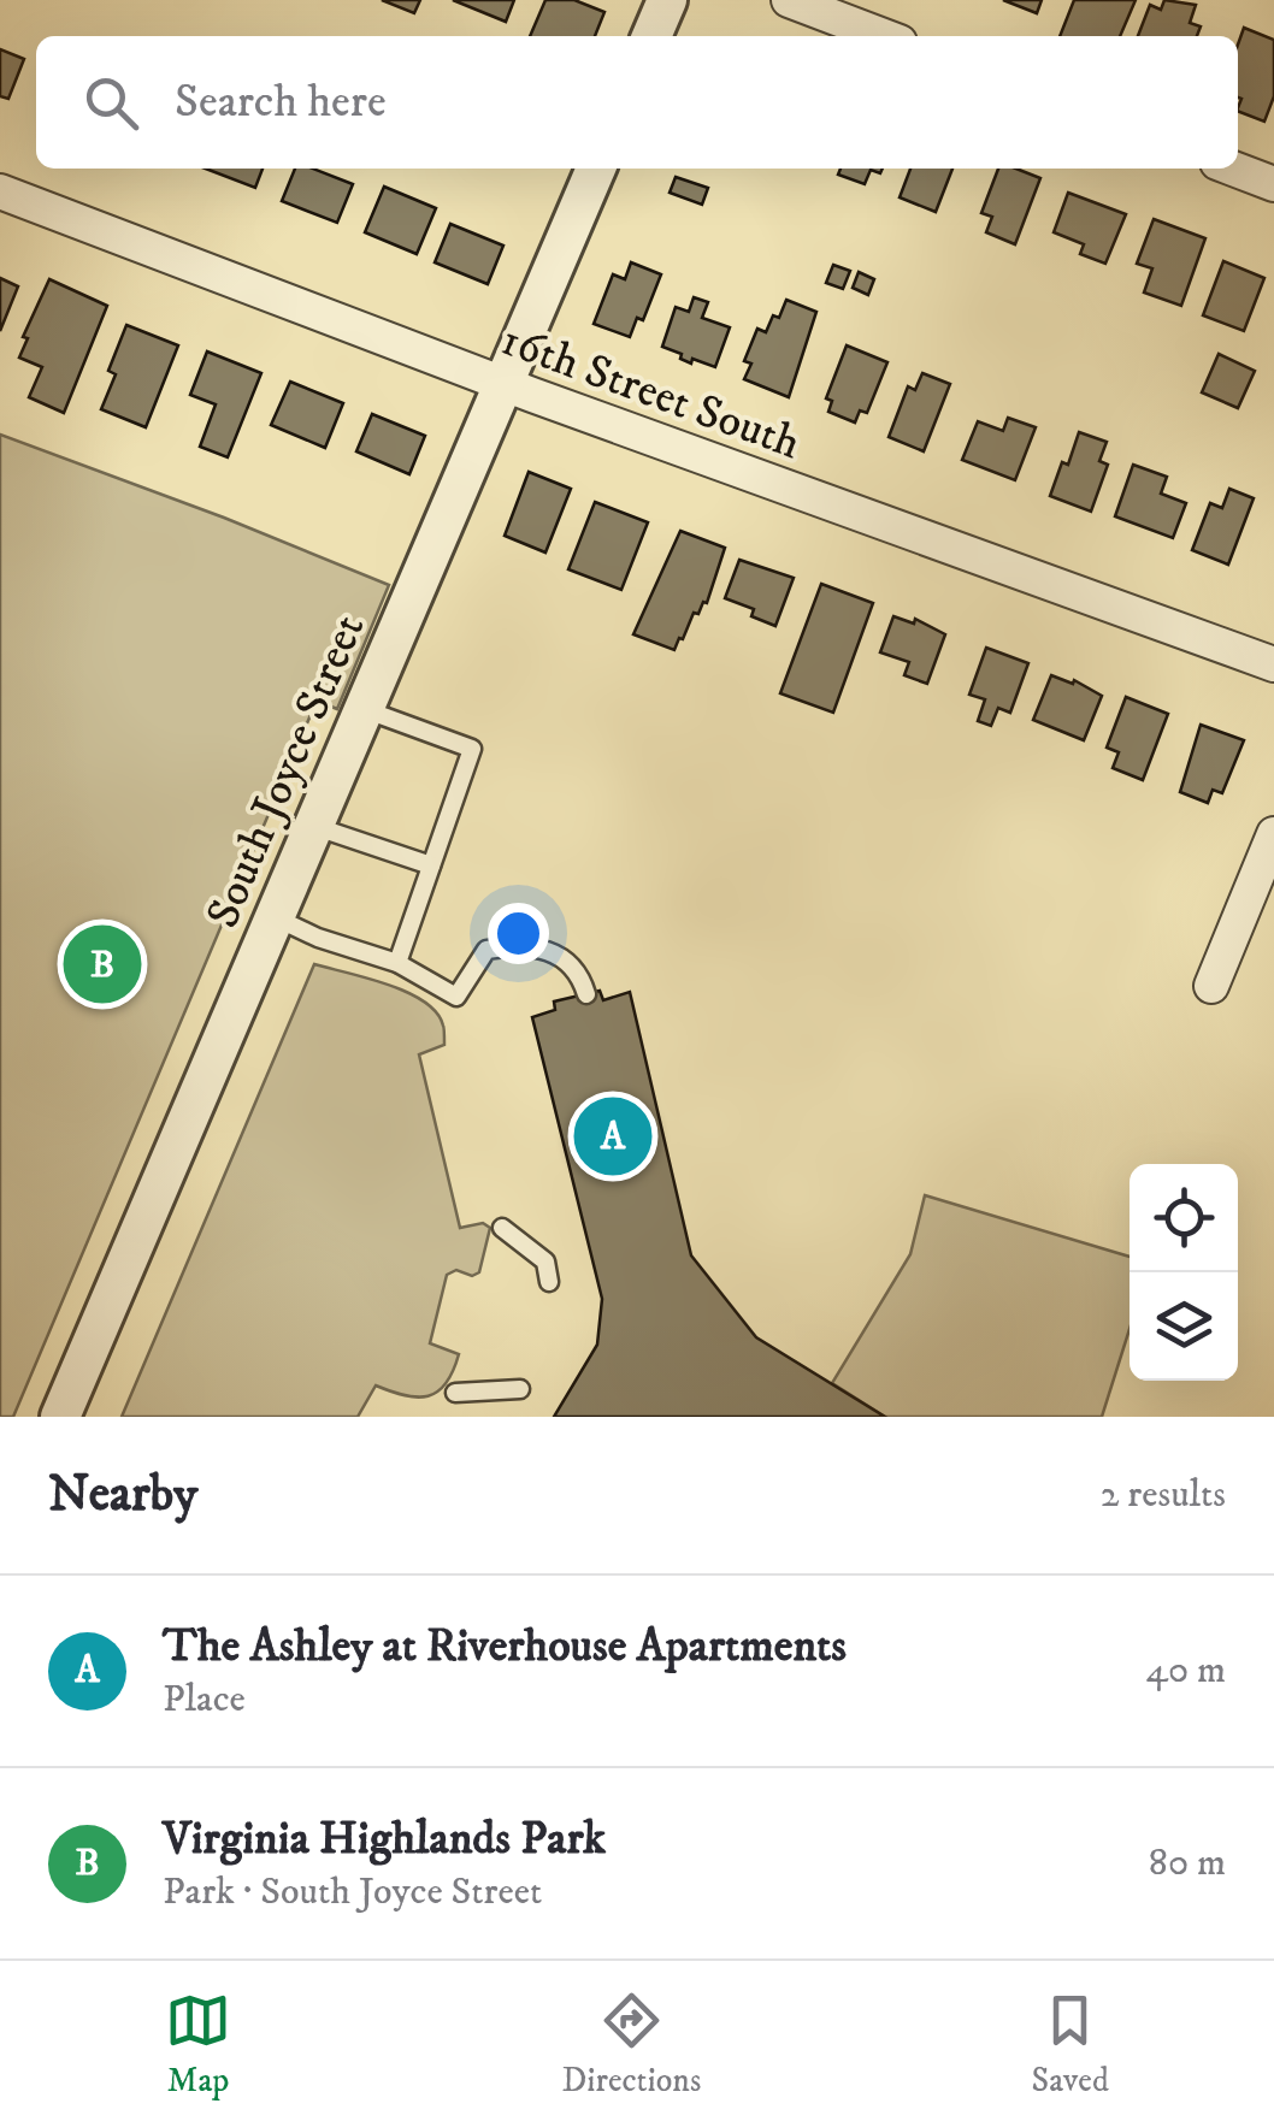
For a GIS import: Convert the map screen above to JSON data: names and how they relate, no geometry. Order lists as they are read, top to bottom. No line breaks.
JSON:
{"streets":{"street":["16th Street South","South Joyce Street"]},"crossings":[["16th Street South","South Joyce Street"]],"page":{"search":"Search here","pins":["B","A"],"heading":["Nearby","2 results"],"list":[{"mark":"A","name":"The Ashley at Riverhouse Apartments","note":"Place","value":"40 m"},{"mark":"B","name":"Virginia Highlands Park","note":"Park · South Joyce Street","value":"80 m"}],"nav":["Map","Directions","Saved"]}}
